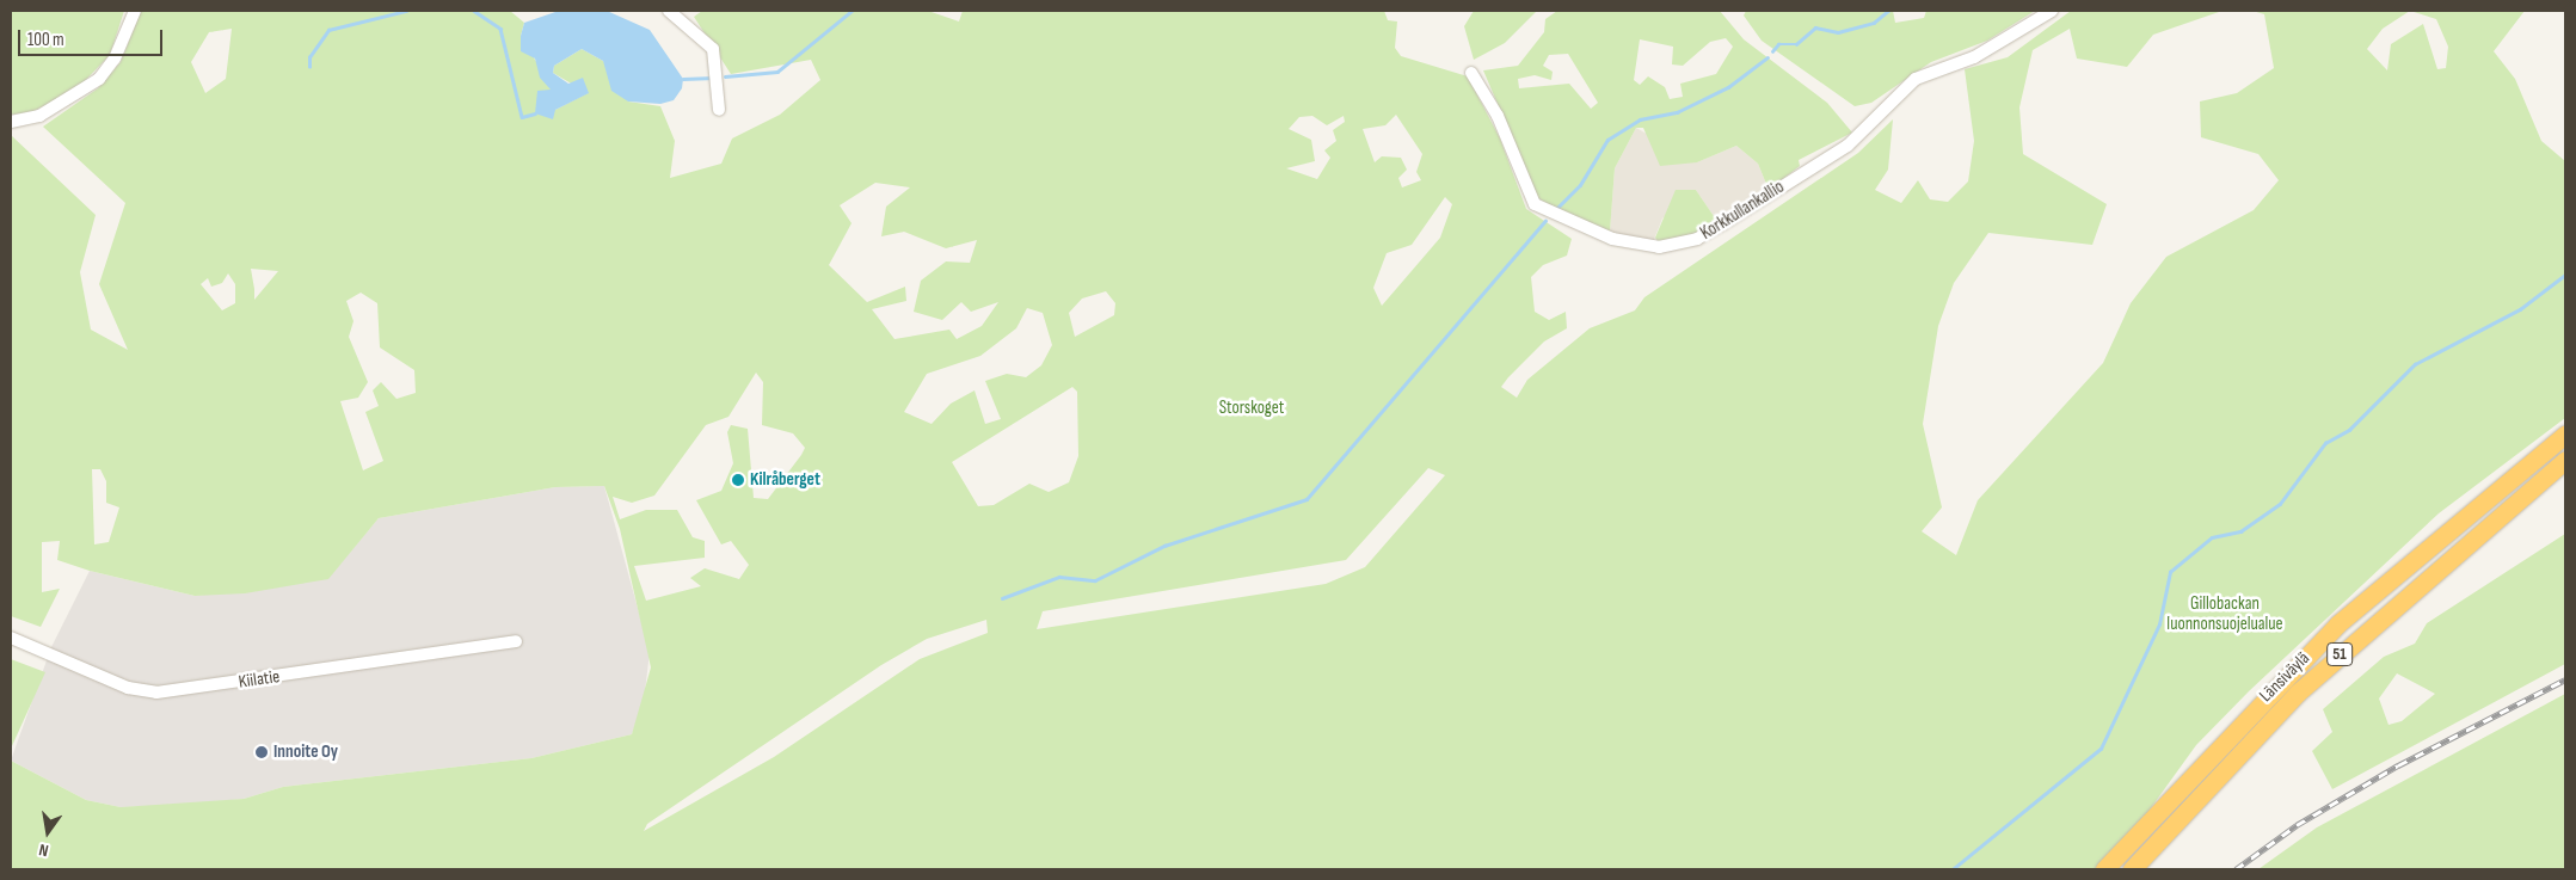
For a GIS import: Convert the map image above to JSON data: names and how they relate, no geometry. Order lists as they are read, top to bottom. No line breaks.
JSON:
{"streets":{"highway":["51","Länsiväylä"],"street":["Korkkullankallio","Kiilatie"]},"parks":["Storskoget","Gillobackan luonnonsuojelualue"],"places":["Kilråberget","Innoite Oy"],"scale_bar":"100 m","north":"bottom"}
